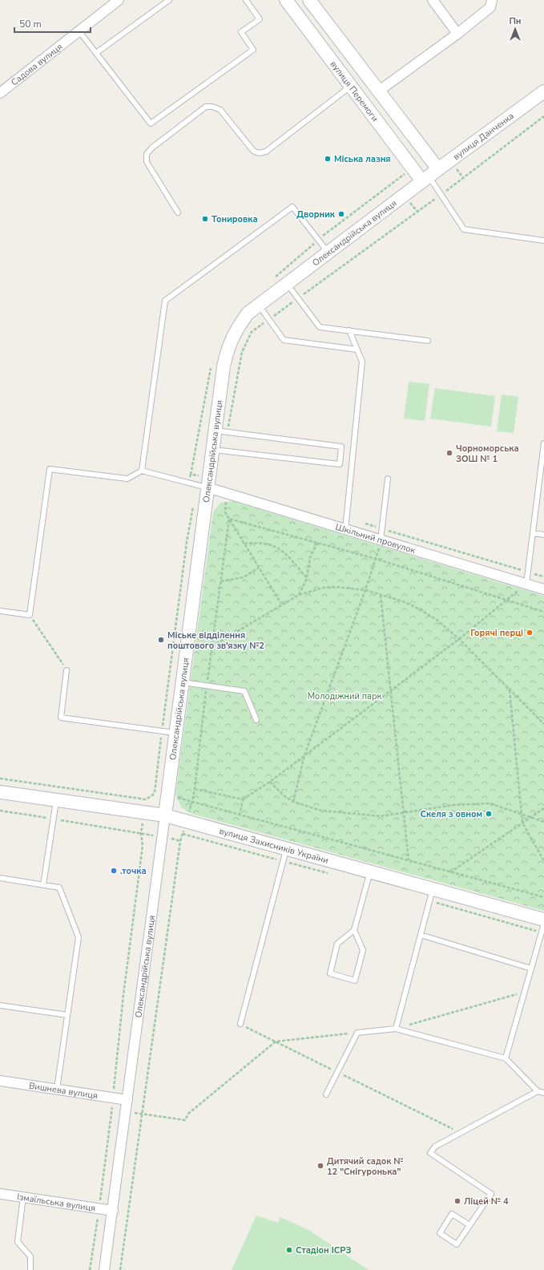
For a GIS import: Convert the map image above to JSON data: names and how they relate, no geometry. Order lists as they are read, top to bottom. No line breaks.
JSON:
{"streets":{"main road":["вулиця Перемоги","вулиця Данченка","Олександрійська вулиця","вулиця Захисників України"],"street":["Садова вулиця","Шкільний провулок","Вишнева вулиця","Ізмаїльська вулиця"]},"crossings":[["вулиця Перемоги","вулиця Данченка"],["вулиця Перемоги","Олександрійська вулиця"],["вулиця Данченка","Олександрійська вулиця"],["Олександрійська вулиця","Шкільний провулок"],["Олександрійська вулиця","вулиця Захисників України"],["Олександрійська вулиця","Вишнева вулиця"],["Олександрійська вулиця","Ізмаїльська вулиця"]],"parks":["Молодіжний парк"],"places":["Міська лазня","Дворник","Тонировка","Чорноморська ЗОШ № 1","Горячі перці","Міське відділення поштового зв'язку №2","Скеля з овном",".точка","Дитячий садок № 12 \"Снігуронька\"","Ліцей № 4","Стадіон ІСРЗ"],"scale_bar":"50 m","north":"top"}
